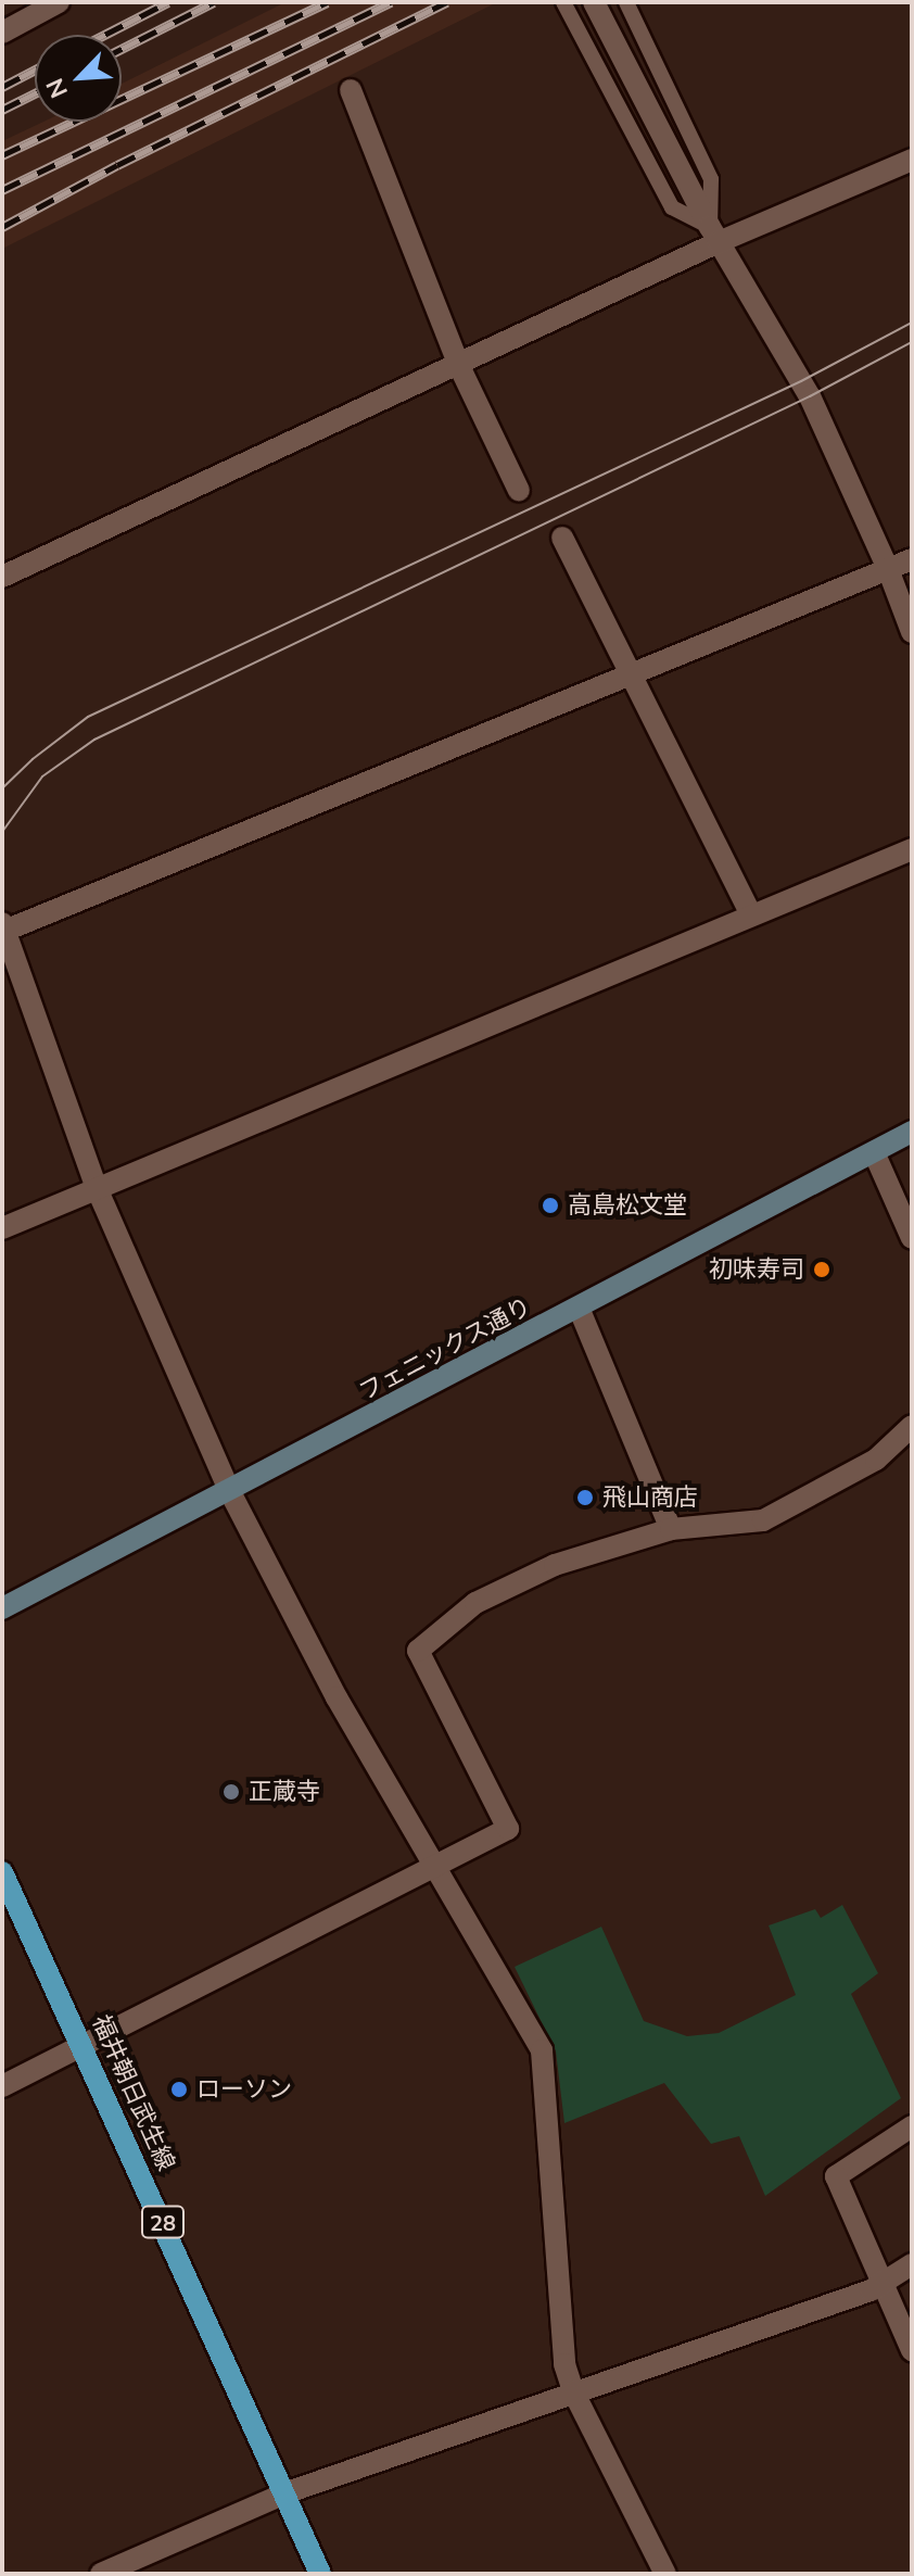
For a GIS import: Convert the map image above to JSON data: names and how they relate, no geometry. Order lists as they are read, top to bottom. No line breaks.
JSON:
{"streets":{"main road":["フェニックス通り","福井朝日武生線","28"]},"places":["高島松文堂","初味寿司","飛山商店","正蔵寺","ローソン"],"north":"bottom left"}
